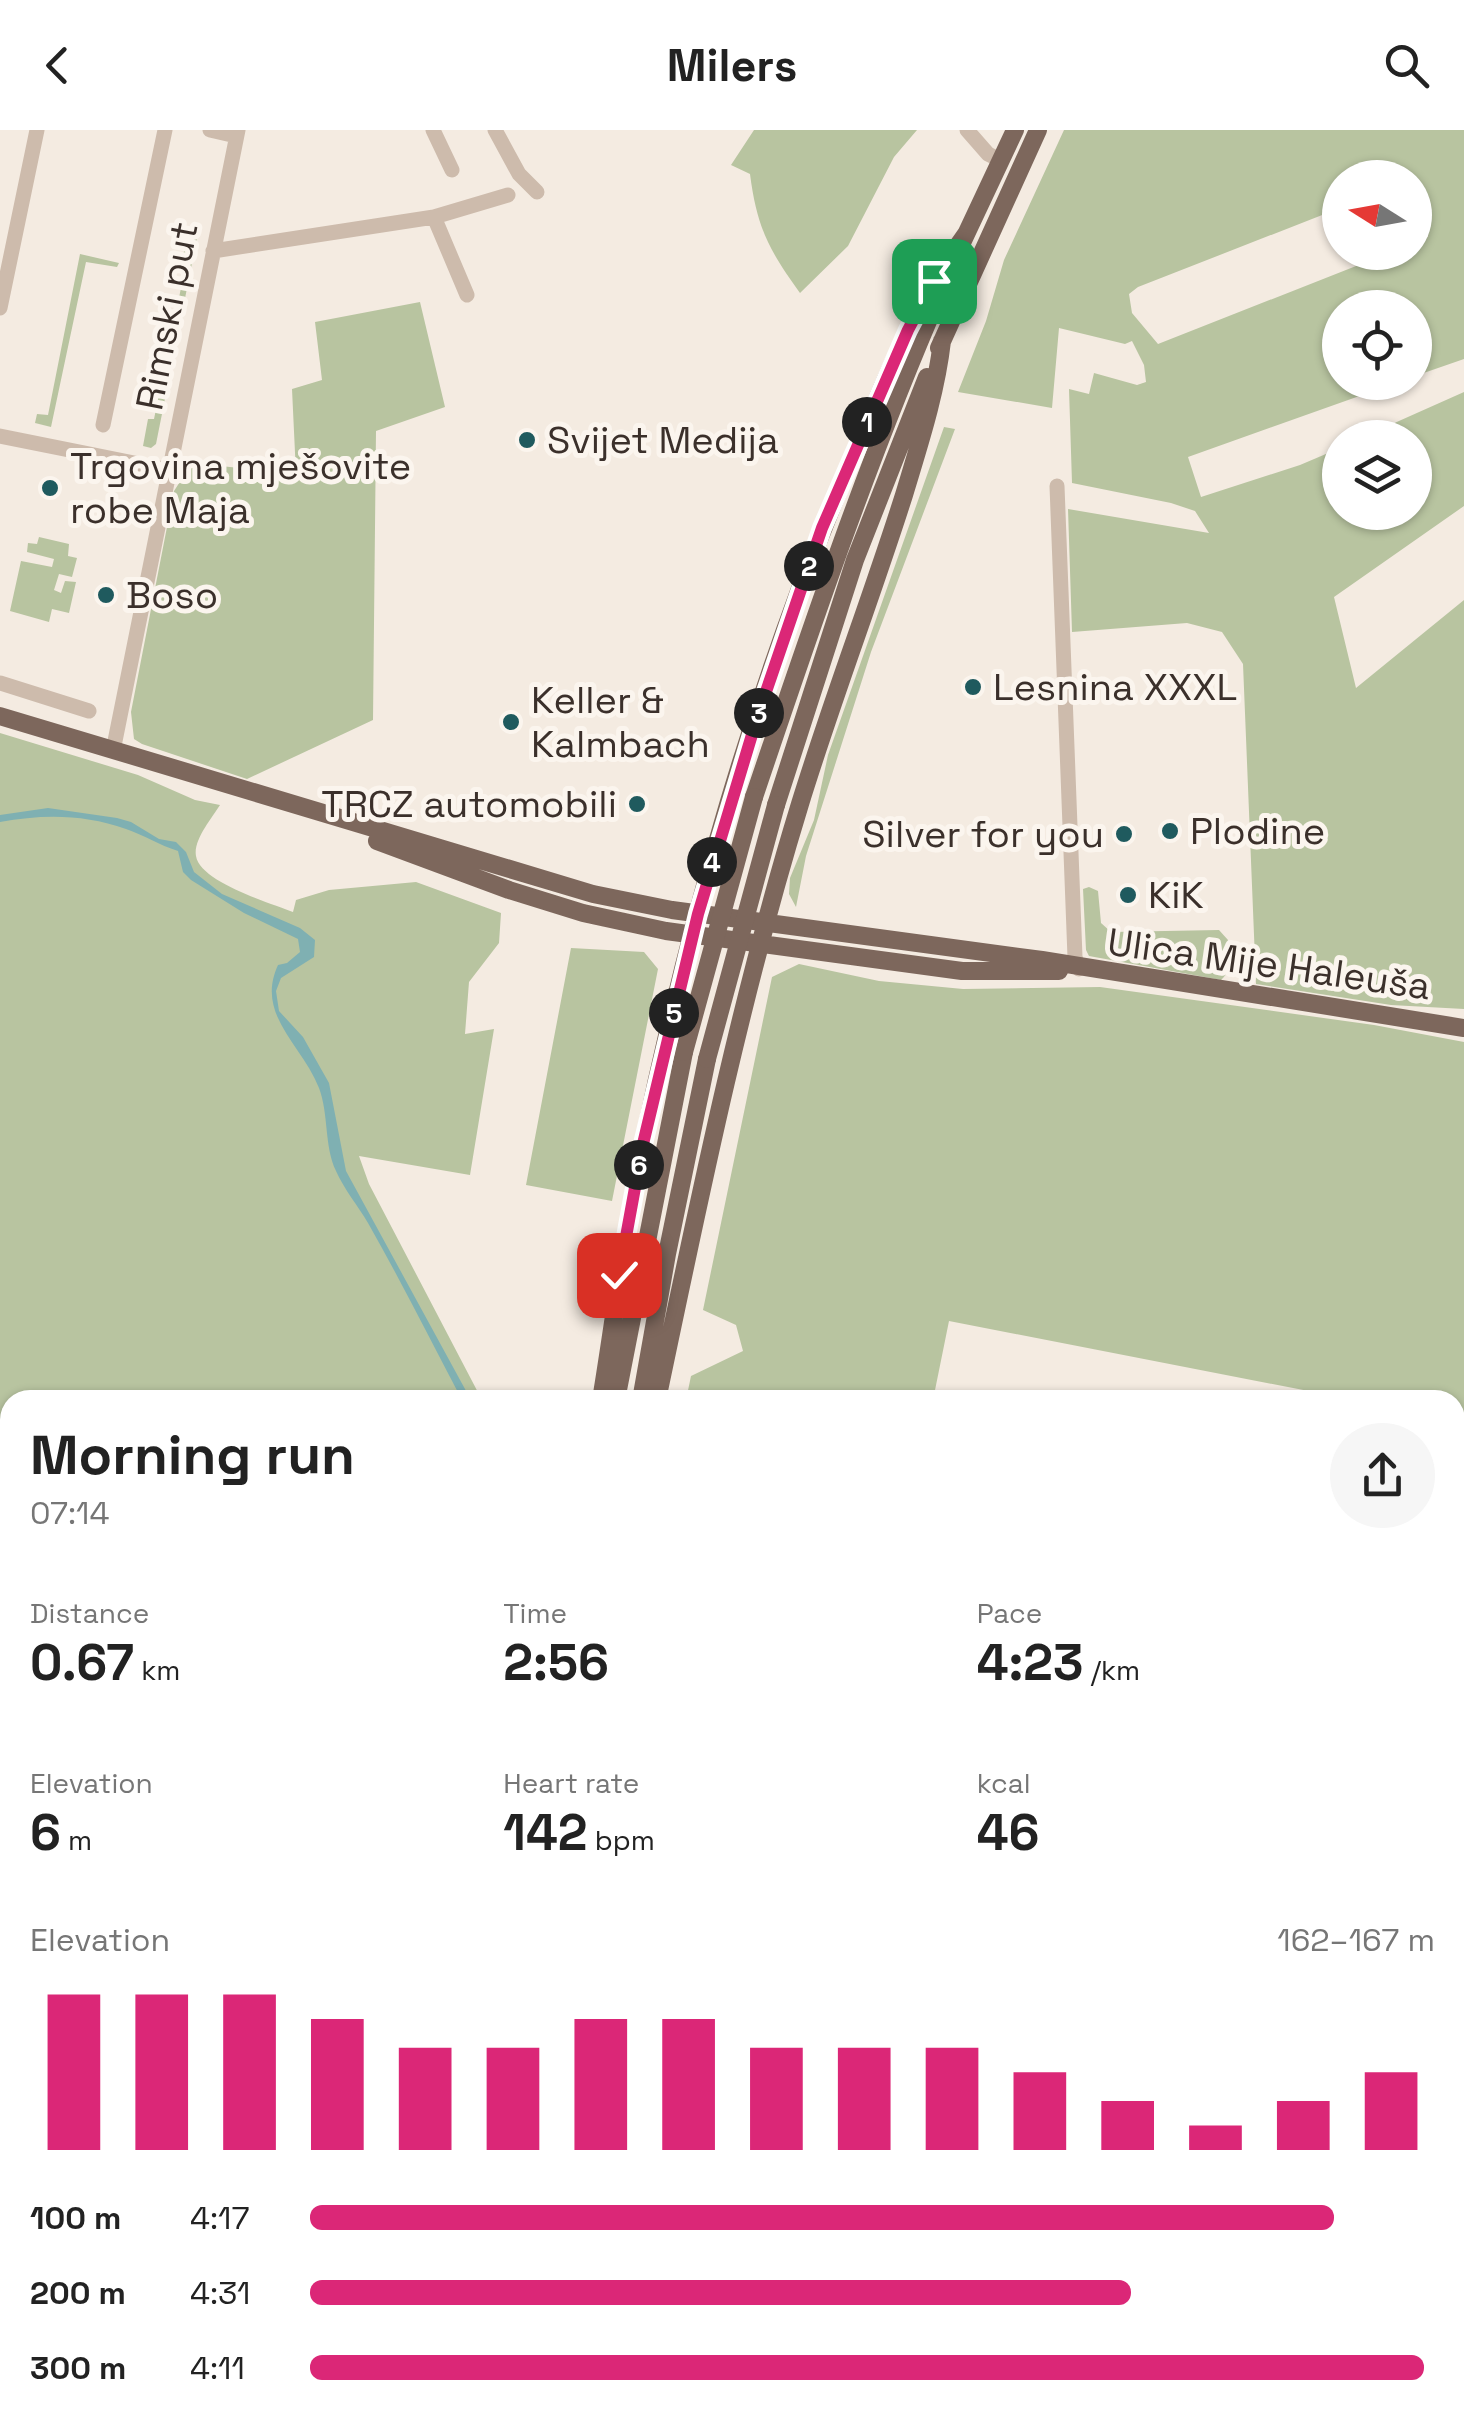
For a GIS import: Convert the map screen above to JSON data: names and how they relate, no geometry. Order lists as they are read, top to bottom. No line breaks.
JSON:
{"streets":{"main road":["Ulica Mije Haleuša"],"street":["Rimski put"]},"places":["Svijet Medija","Trgovina mješovite robe Maja","Boso","Lesnina XXXL","Keller & Kalmbach","TRCZ automobili","Plodine","Silver for you","KiK"],"north":"left","page":{"header":"Milers","pins":["1","2","3","4","5","6"],"heading":["Morning run","07:14"],"stats":[["Distance","0.67 km"],["Time","2:56"],["Pace","4:23 /km"],["Elevation","6 m"],["Heart rate","142 bpm"],["kcal","46"]],"chart":["Elevation","162–167 m"],"list":[{"name":"100 m","note":"4:17"},{"name":"200 m","note":"4:31"},{"name":"300 m","note":"4:11"}]}}
